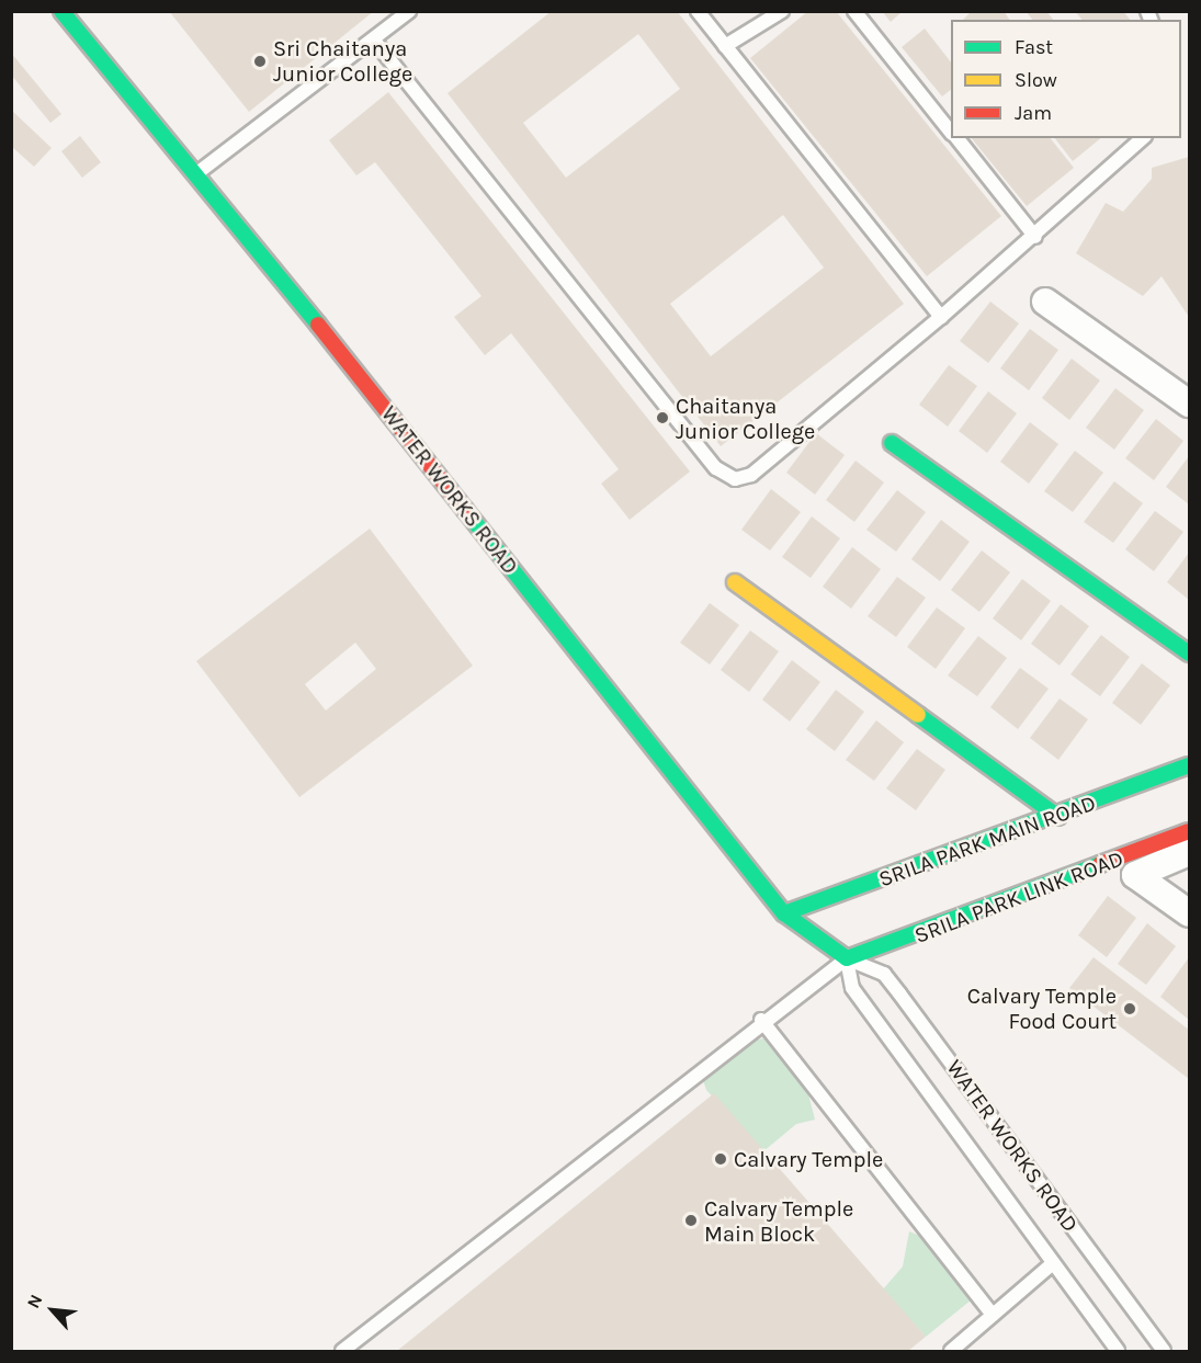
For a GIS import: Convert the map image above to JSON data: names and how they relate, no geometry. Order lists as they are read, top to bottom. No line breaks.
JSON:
{"streets":{"street":["WATER WORKS ROAD","SRILA PARK MAIN ROAD","SRILA PARK LINK ROAD"]},"crossings":[["WATER WORKS ROAD","SRILA PARK MAIN ROAD"],["WATER WORKS ROAD","SRILA PARK LINK ROAD"]],"places":["Sri Chaitanya Junior College","Chaitanya Junior College","Calvary Temple Food Court","Calvary Temple","Calvary Temple Main Block"],"legend":["Fast","Slow","Jam"],"north":"top left"}
